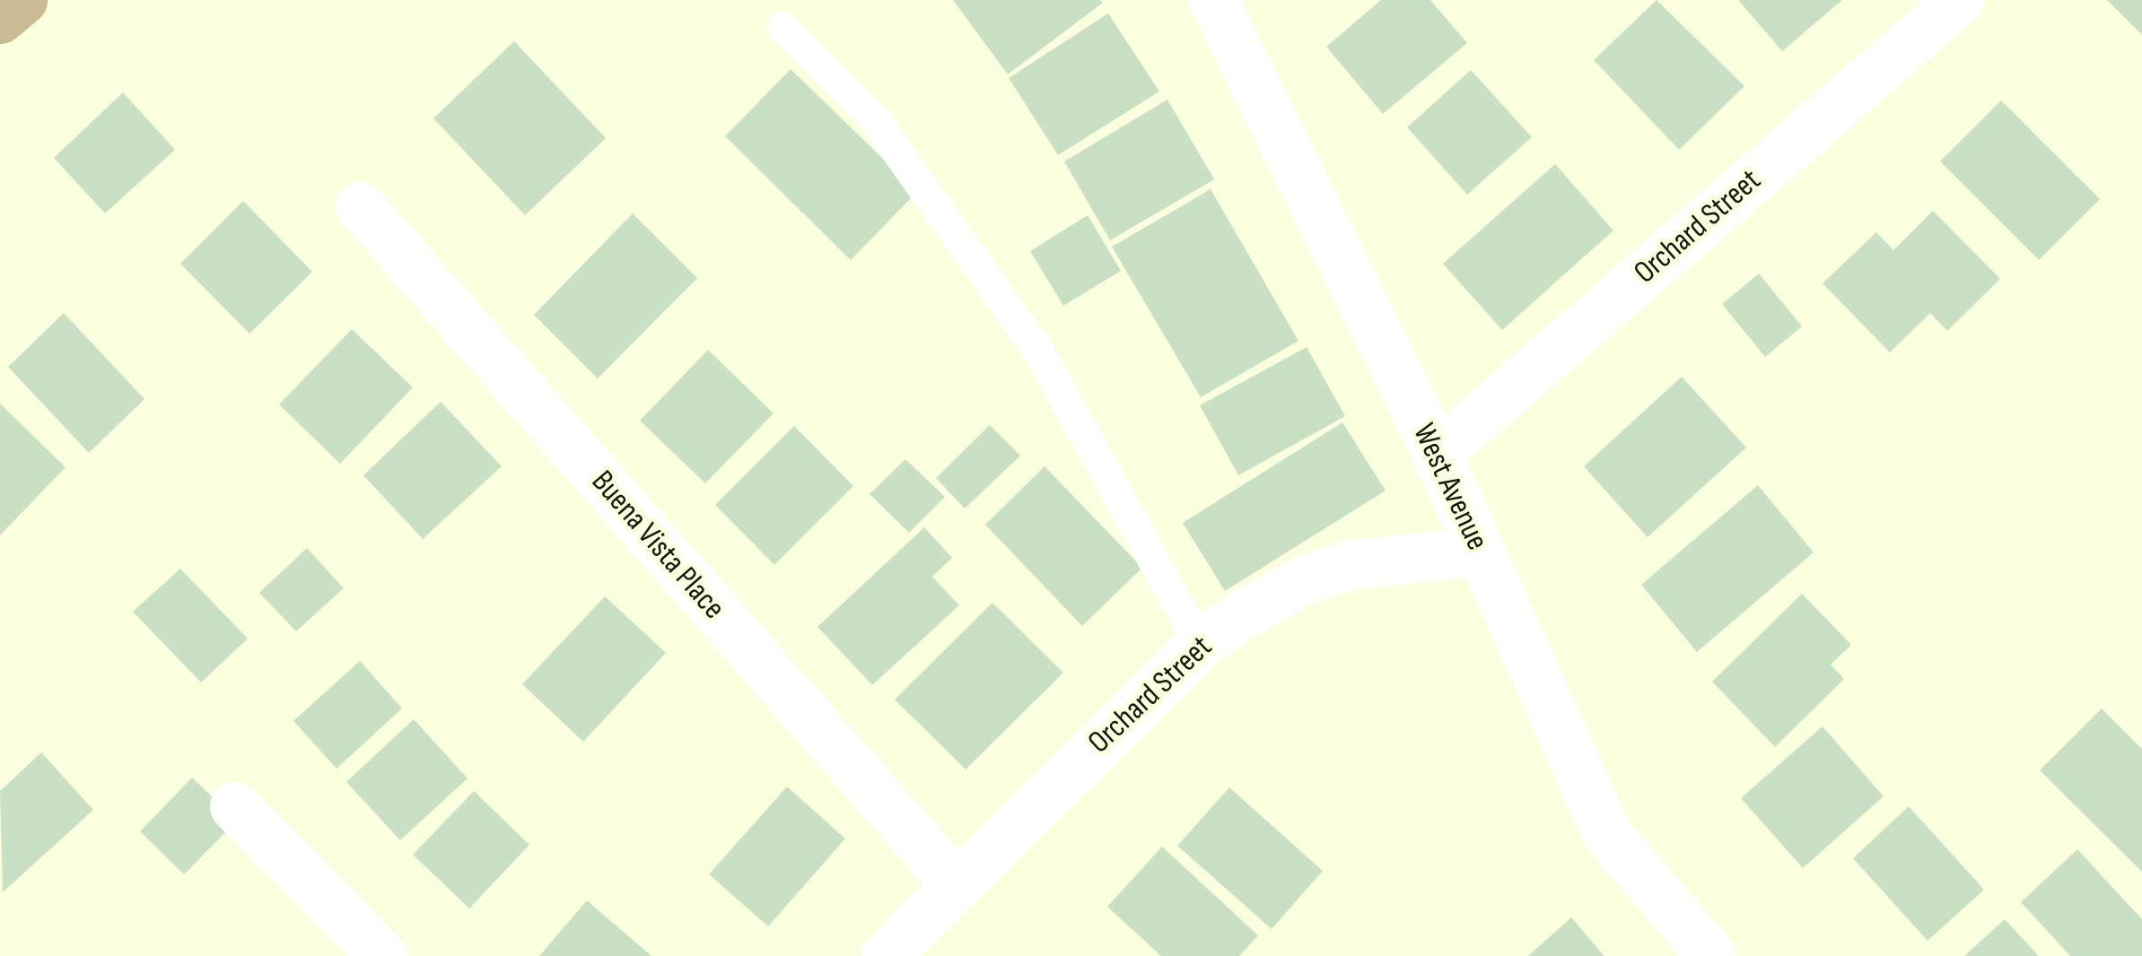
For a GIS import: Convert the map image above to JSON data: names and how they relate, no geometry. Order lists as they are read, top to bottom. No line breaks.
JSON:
{"streets":{"street":["Orchard Street","West Avenue","Buena Vista Place"]},"crossings":[["Orchard Street","West Avenue"],["Orchard Street","Buena Vista Place"]]}
